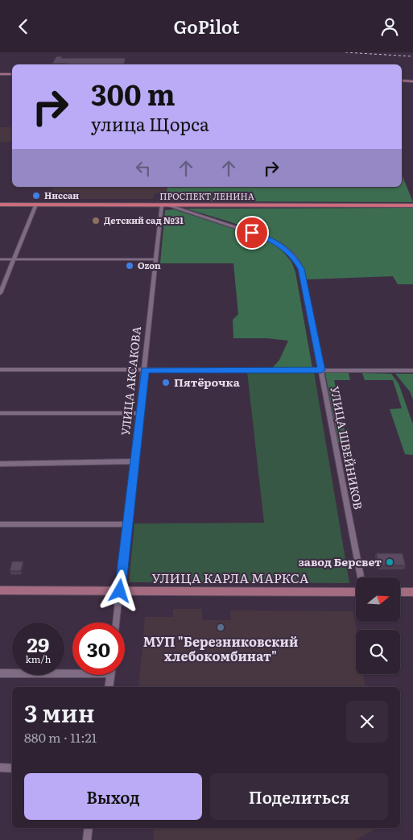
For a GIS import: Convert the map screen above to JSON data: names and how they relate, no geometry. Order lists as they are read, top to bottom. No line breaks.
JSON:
{"streets":{"main road":["ПРОСПЕКТ ЛЕНИНА","УЛИЦА КАРЛА МАРКСА"],"street":["УЛИЦА АКСАКОВА","УЛИЦА ШВЕЙНИКОВ"]},"crossings":[["ПРОСПЕКТ ЛЕНИНА","УЛИЦА АКСАКОВА"],["ПРОСПЕКТ ЛЕНИНА","УЛИЦА ШВЕЙНИКОВ"],["УЛИЦА АКСАКОВА","УЛИЦА КАРЛА МАРКСА"]],"places":["Ниссан","Детский сад №31","Ozon","Пятёрочка","завод Берсвет","МУП \"Березниковский хлебокомбинат\""],"north":"right","page":{"header":"GoPilot","turn":["300 m","улица Щорса"],"speed":"29 km/h","limit":"30","heading":["3 мин","880 m · 11:21"],"buttons":["Выход","Поделиться"]}}
